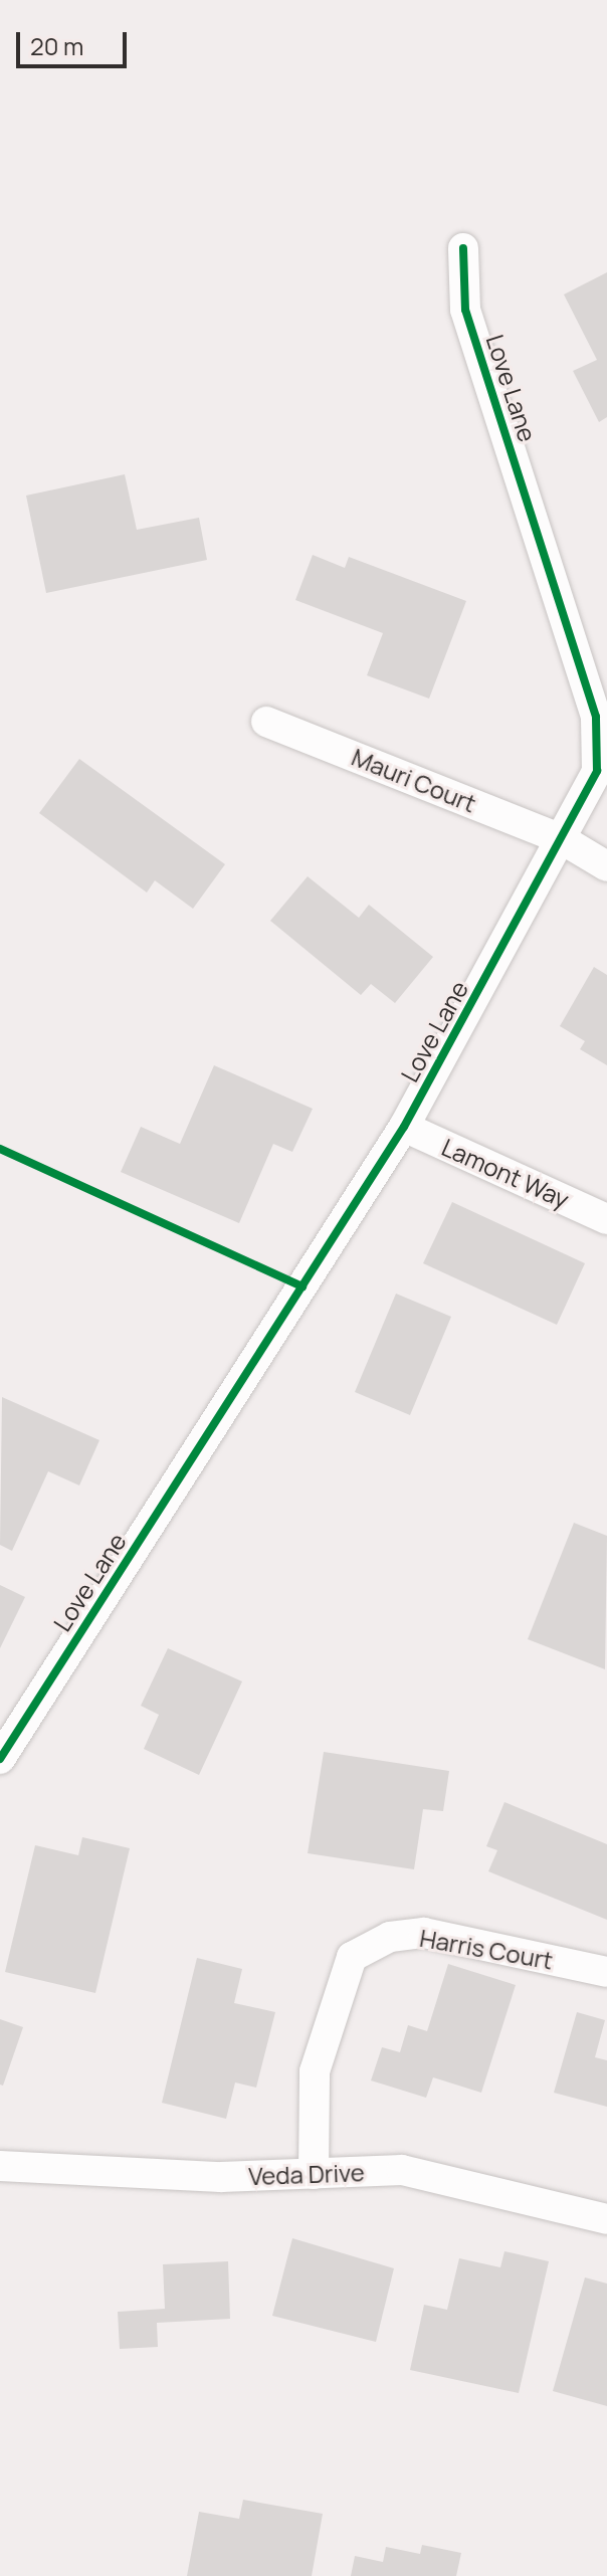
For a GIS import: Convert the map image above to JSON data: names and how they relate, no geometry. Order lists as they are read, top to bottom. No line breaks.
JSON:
{"streets":{"street":["Love Lane","Mauri Court","Lamont Way","Harris Court","Veda Drive"]},"crossings":[["Love Lane","Mauri Court"],["Love Lane","Lamont Way"],["Harris Court","Veda Drive"]],"scale_bar":"20 m"}
